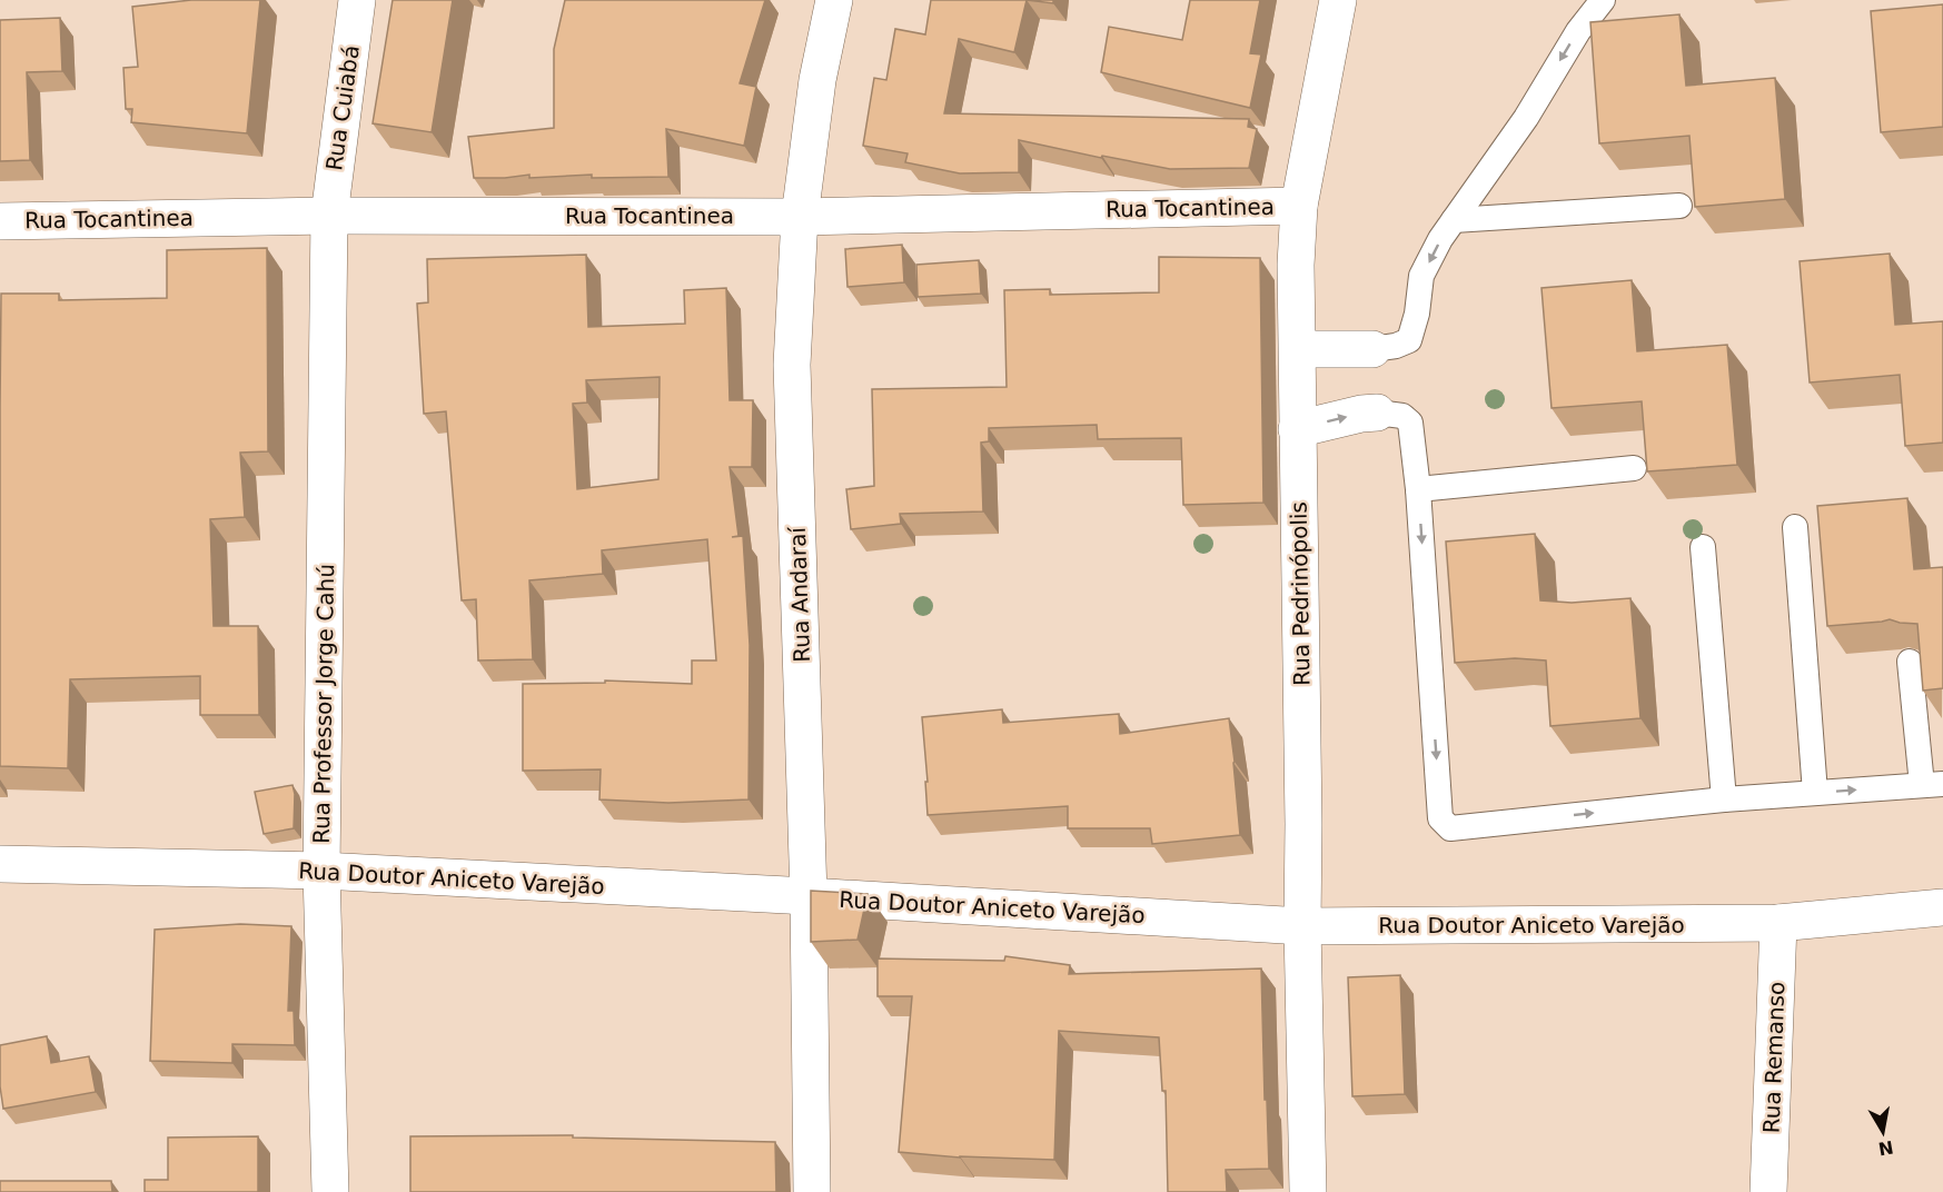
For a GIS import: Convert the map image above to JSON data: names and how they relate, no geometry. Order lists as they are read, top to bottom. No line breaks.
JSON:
{"streets":{"street":["Rua Cuiabá","Rua Tocantinea","Rua Pedrinópolis","Rua Andaraí","Rua Professor Jorge Cahú","Rua Doutor Aniceto Varejão","Rua Remanso"]},"crossings":[["Rua Cuiabá","Rua Tocantinea"],["Rua Cuiabá","Rua Professor Jorge Cahú"],["Rua Tocantinea","Rua Pedrinópolis"],["Rua Tocantinea","Rua Andaraí"],["Rua Tocantinea","Rua Professor Jorge Cahú"],["Rua Pedrinópolis","Rua Doutor Aniceto Varejão"],["Rua Andaraí","Rua Doutor Aniceto Varejão"],["Rua Professor Jorge Cahú","Rua Doutor Aniceto Varejão"],["Rua Doutor Aniceto Varejão","Rua Remanso"]],"north":"bottom"}
